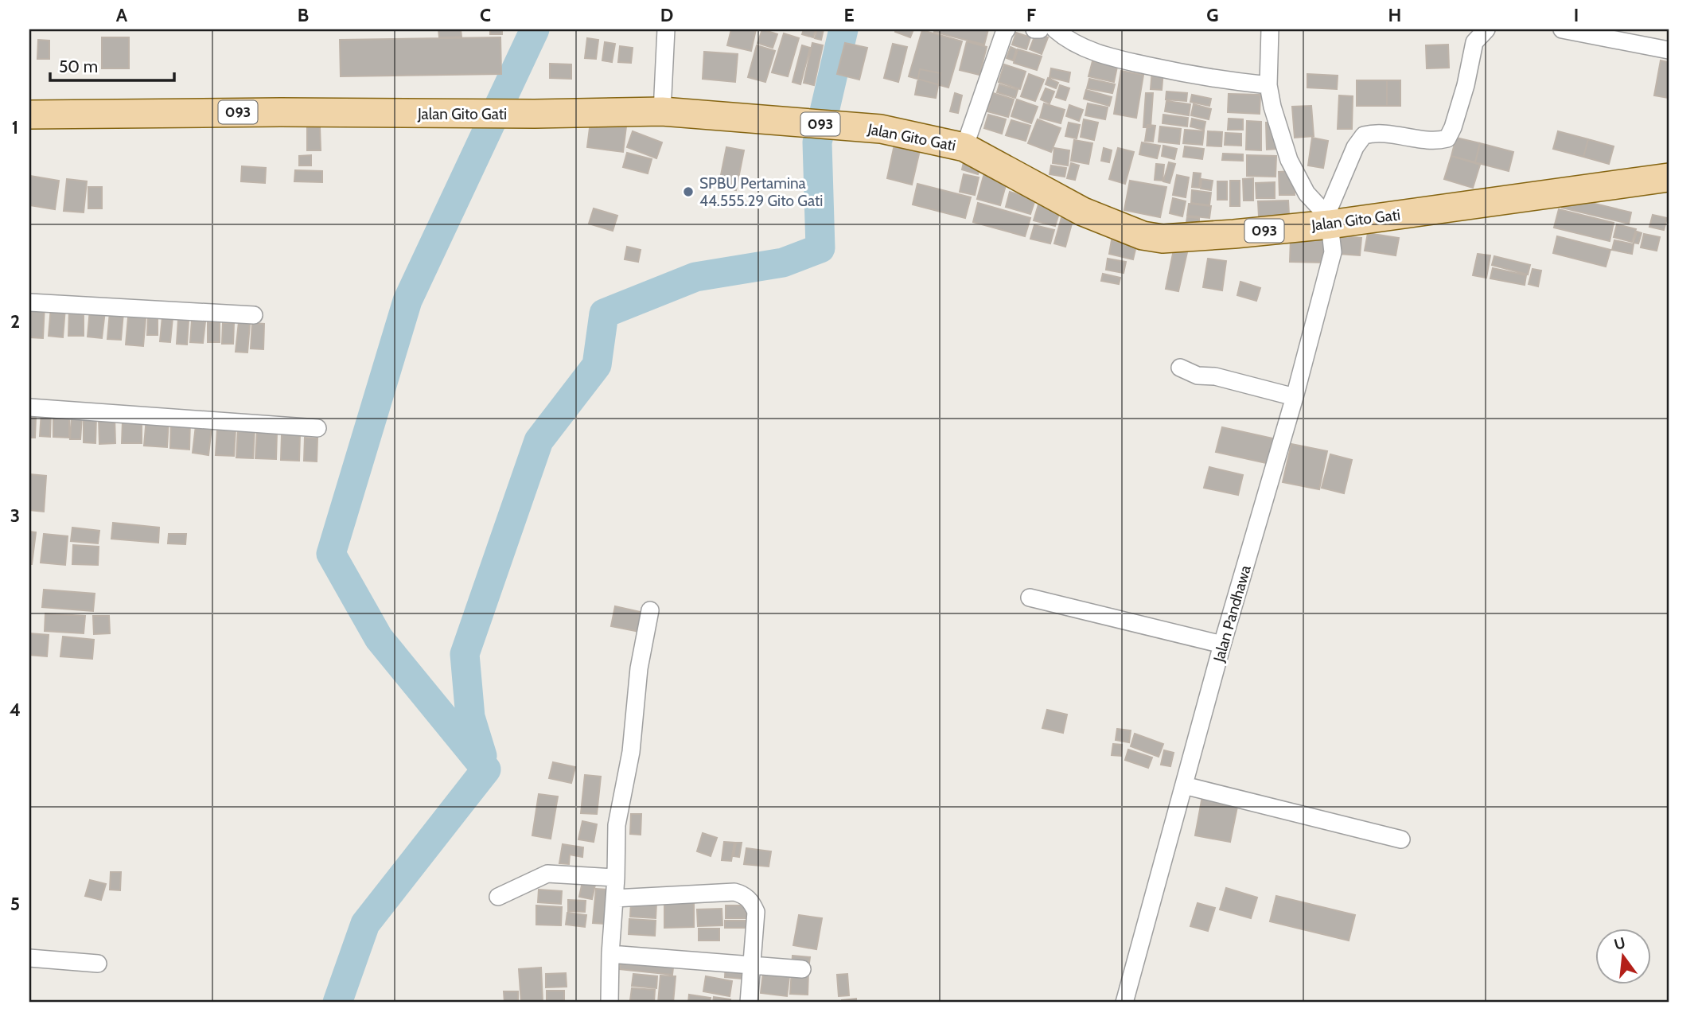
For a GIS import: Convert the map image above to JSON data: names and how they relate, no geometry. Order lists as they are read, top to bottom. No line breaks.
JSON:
{"streets":{"main road":["093","Jalan Gito Gati"],"street":["Jalan Pandhawa"]},"crossings":[["Jalan Gito Gati","Jalan Pandhawa"]],"places":["SPBU Pertamina 44.555.29 Gito Gati"],"scale_bar":"50 m","north":"top","grid":{"columns":["A","B","C","D","E","F","G","H","I"],"rows":["1","2","3","4","5"]}}
